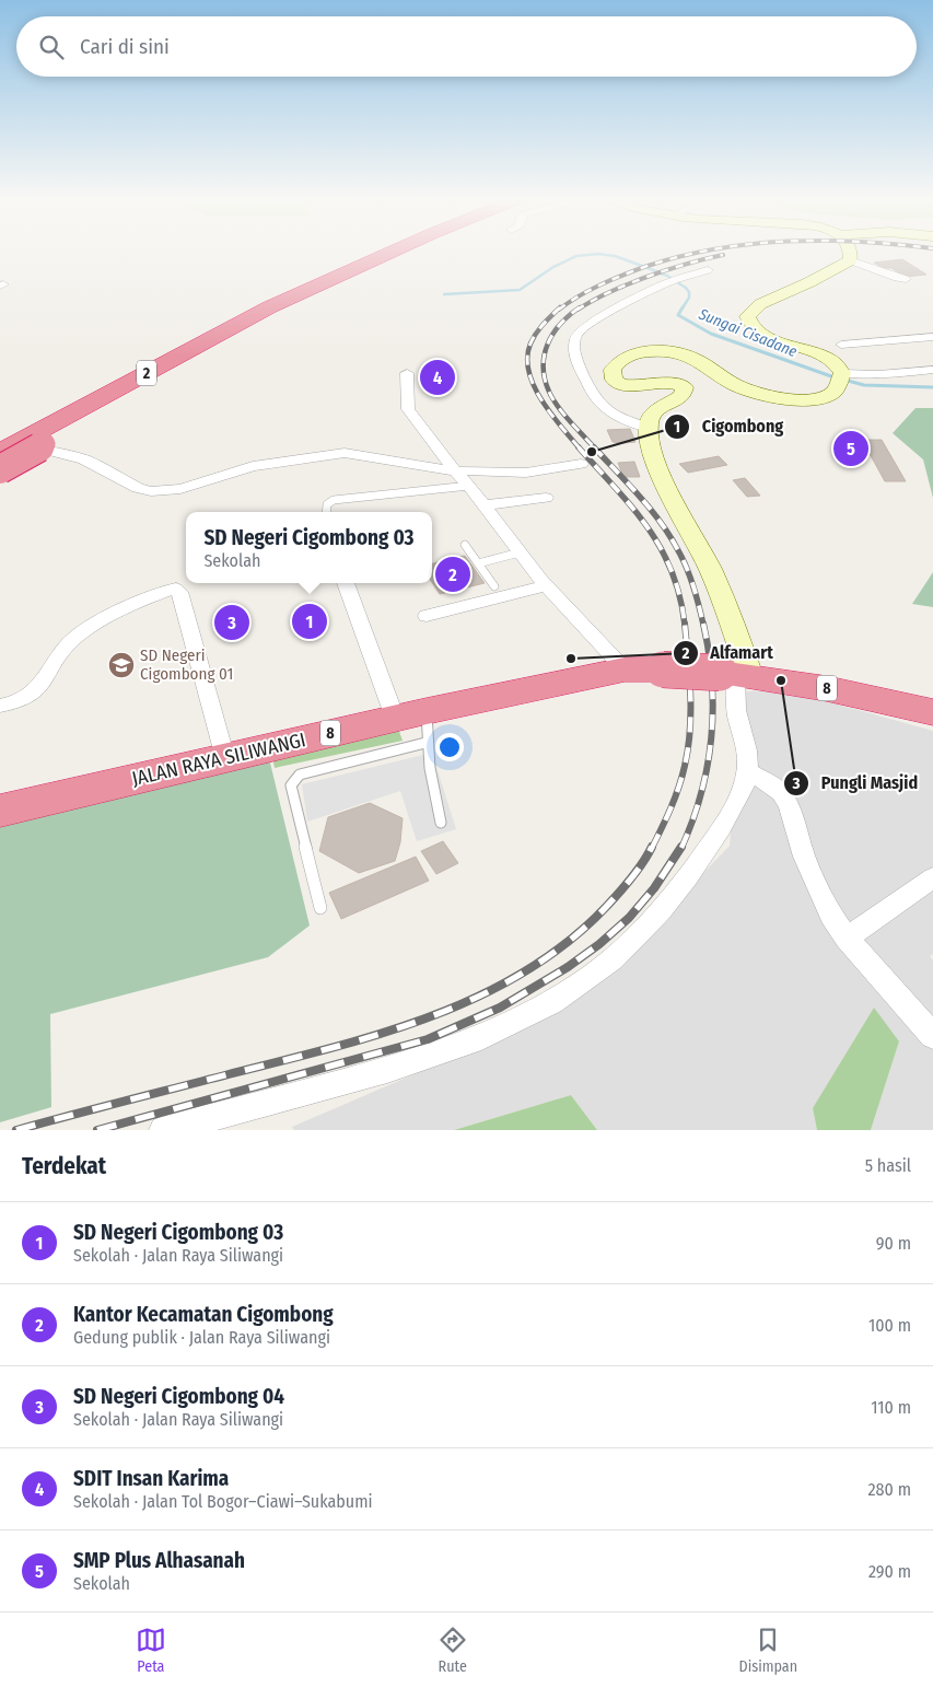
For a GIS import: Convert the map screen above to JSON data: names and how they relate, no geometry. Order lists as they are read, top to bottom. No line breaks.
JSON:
{"streets":{"highway":["2","8","JALAN RAYA SILIWANGI"]},"crossings":[["8","JALAN RAYA SILIWANGI"]],"water":["Sungai Cisadane"],"places":{"other":["Cigombong","Alfamart","Pungli Masjid"],"school or university":["SD Negeri Cigombong 01"]},"page":{"search":"Cari di sini","pins":["4","5","2","1","3"],"popup":["SD Negeri Cigombong 03","Sekolah"],"heading":["Terdekat","5 hasil"],"list":[{"mark":"1","name":"SD Negeri Cigombong 03","note":"Sekolah · Jalan Raya Siliwangi","value":"90 m"},{"mark":"2","name":"Kantor Kecamatan Cigombong","note":"Gedung publik · Jalan Raya Siliwangi","value":"100 m"},{"mark":"3","name":"SD Negeri Cigombong 04","note":"Sekolah · Jalan Raya Siliwangi","value":"110 m"},{"mark":"4","name":"SDIT Insan Karima","note":"Sekolah · Jalan Tol Bogor–Ciawi–Sukabumi","value":"280 m"},{"mark":"5","name":"SMP Plus Alhasanah","note":"Sekolah","value":"290 m"}],"nav":["Peta","Rute","Disimpan"]}}
